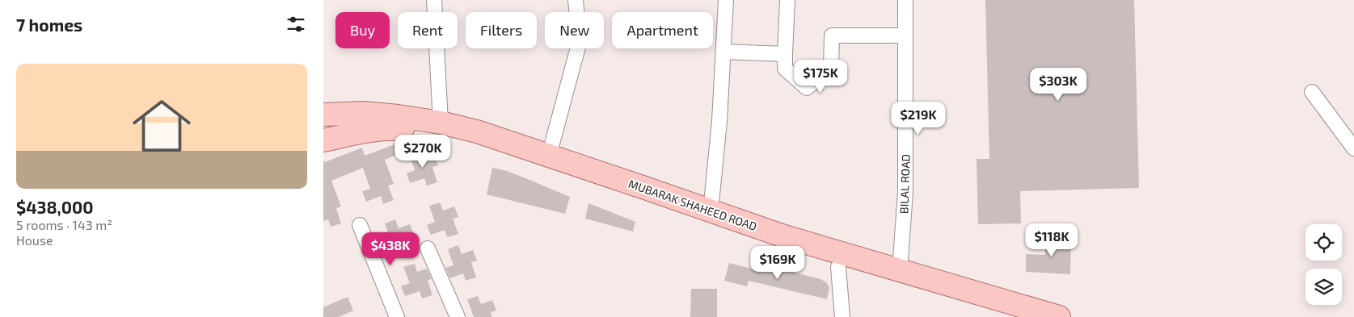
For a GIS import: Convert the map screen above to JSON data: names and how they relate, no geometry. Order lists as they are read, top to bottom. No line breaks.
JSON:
{"streets":{"main road":["MUBARAK SHAHEED ROAD"],"street":["BILAL ROAD"]},"crossings":[["BILAL ROAD","MUBARAK SHAHEED ROAD"]],"page":{"heading":"7 homes","chip":["Buy","Rent","Filters","New","Apartment"],"list":[{"name":"$438,000","note":"5 rooms · 143 m² · House"}],"price":["$175K","$303K","$219K","$270K","$118K","$438K","$169K"]}}
